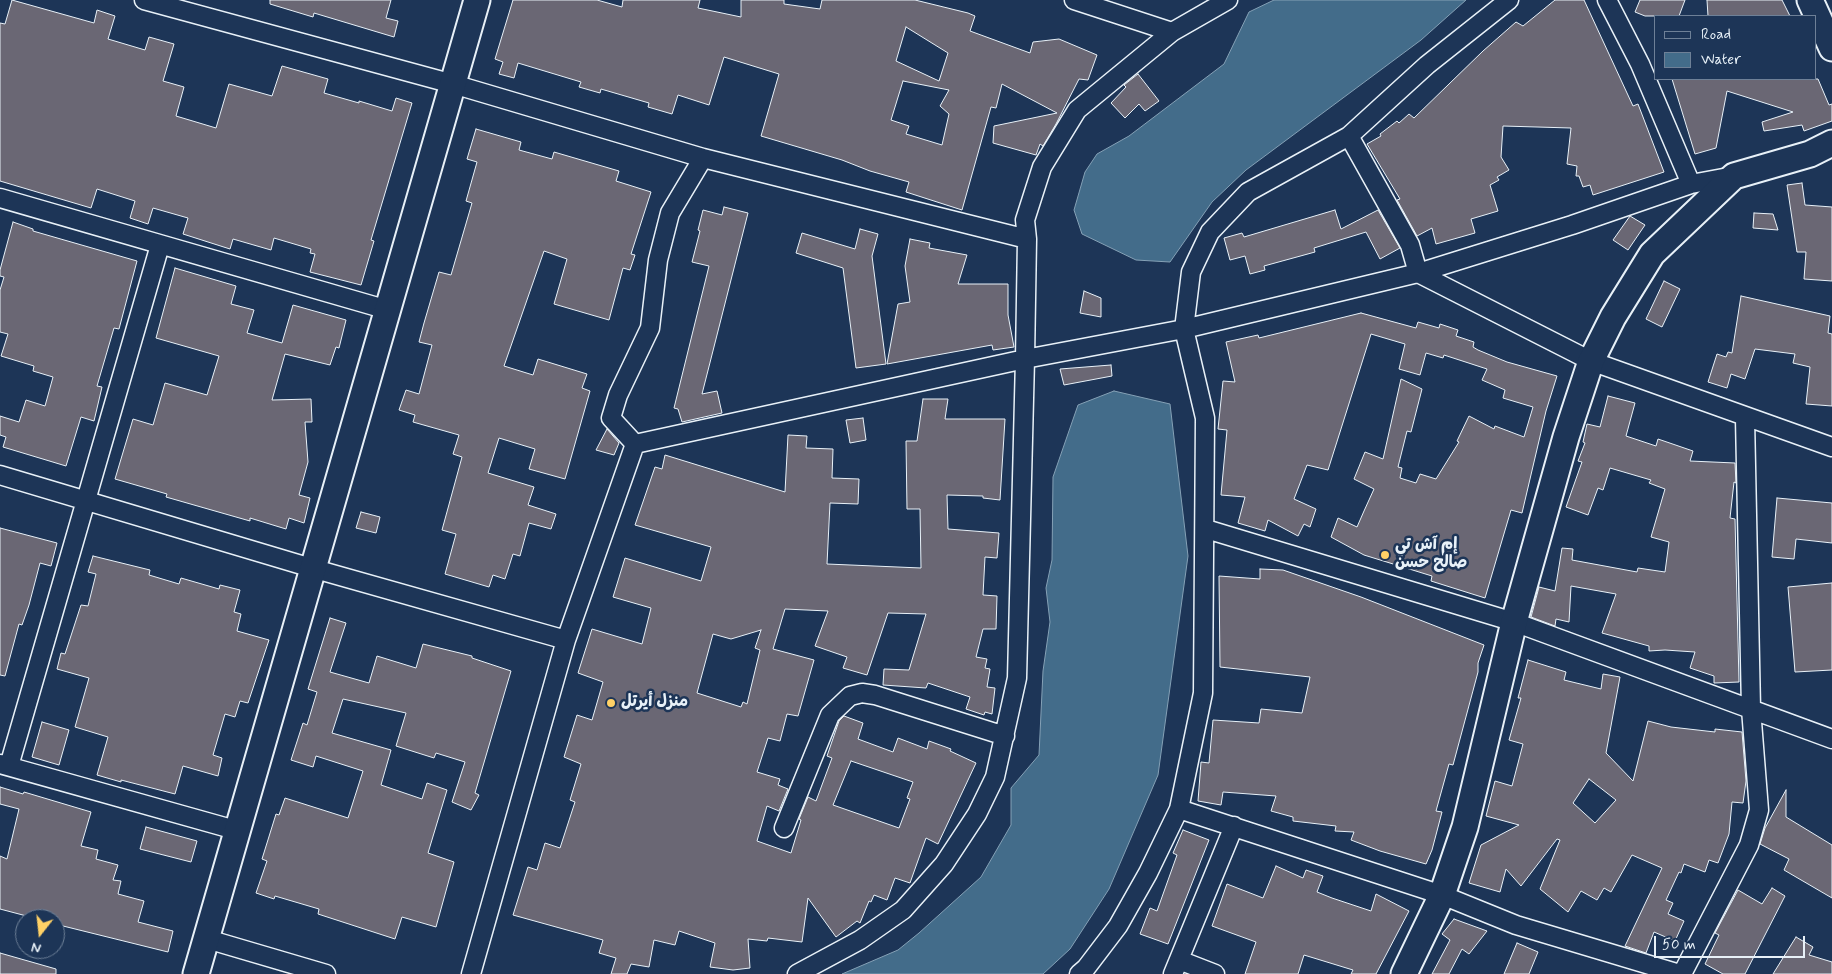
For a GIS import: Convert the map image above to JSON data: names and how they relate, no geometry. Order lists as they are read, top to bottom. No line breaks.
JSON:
{"places":["إم آش تي صالح حسن","منزل أيرتل"],"legend":["Road","Water"],"scale_bar":"50 m","north":"bottom"}
